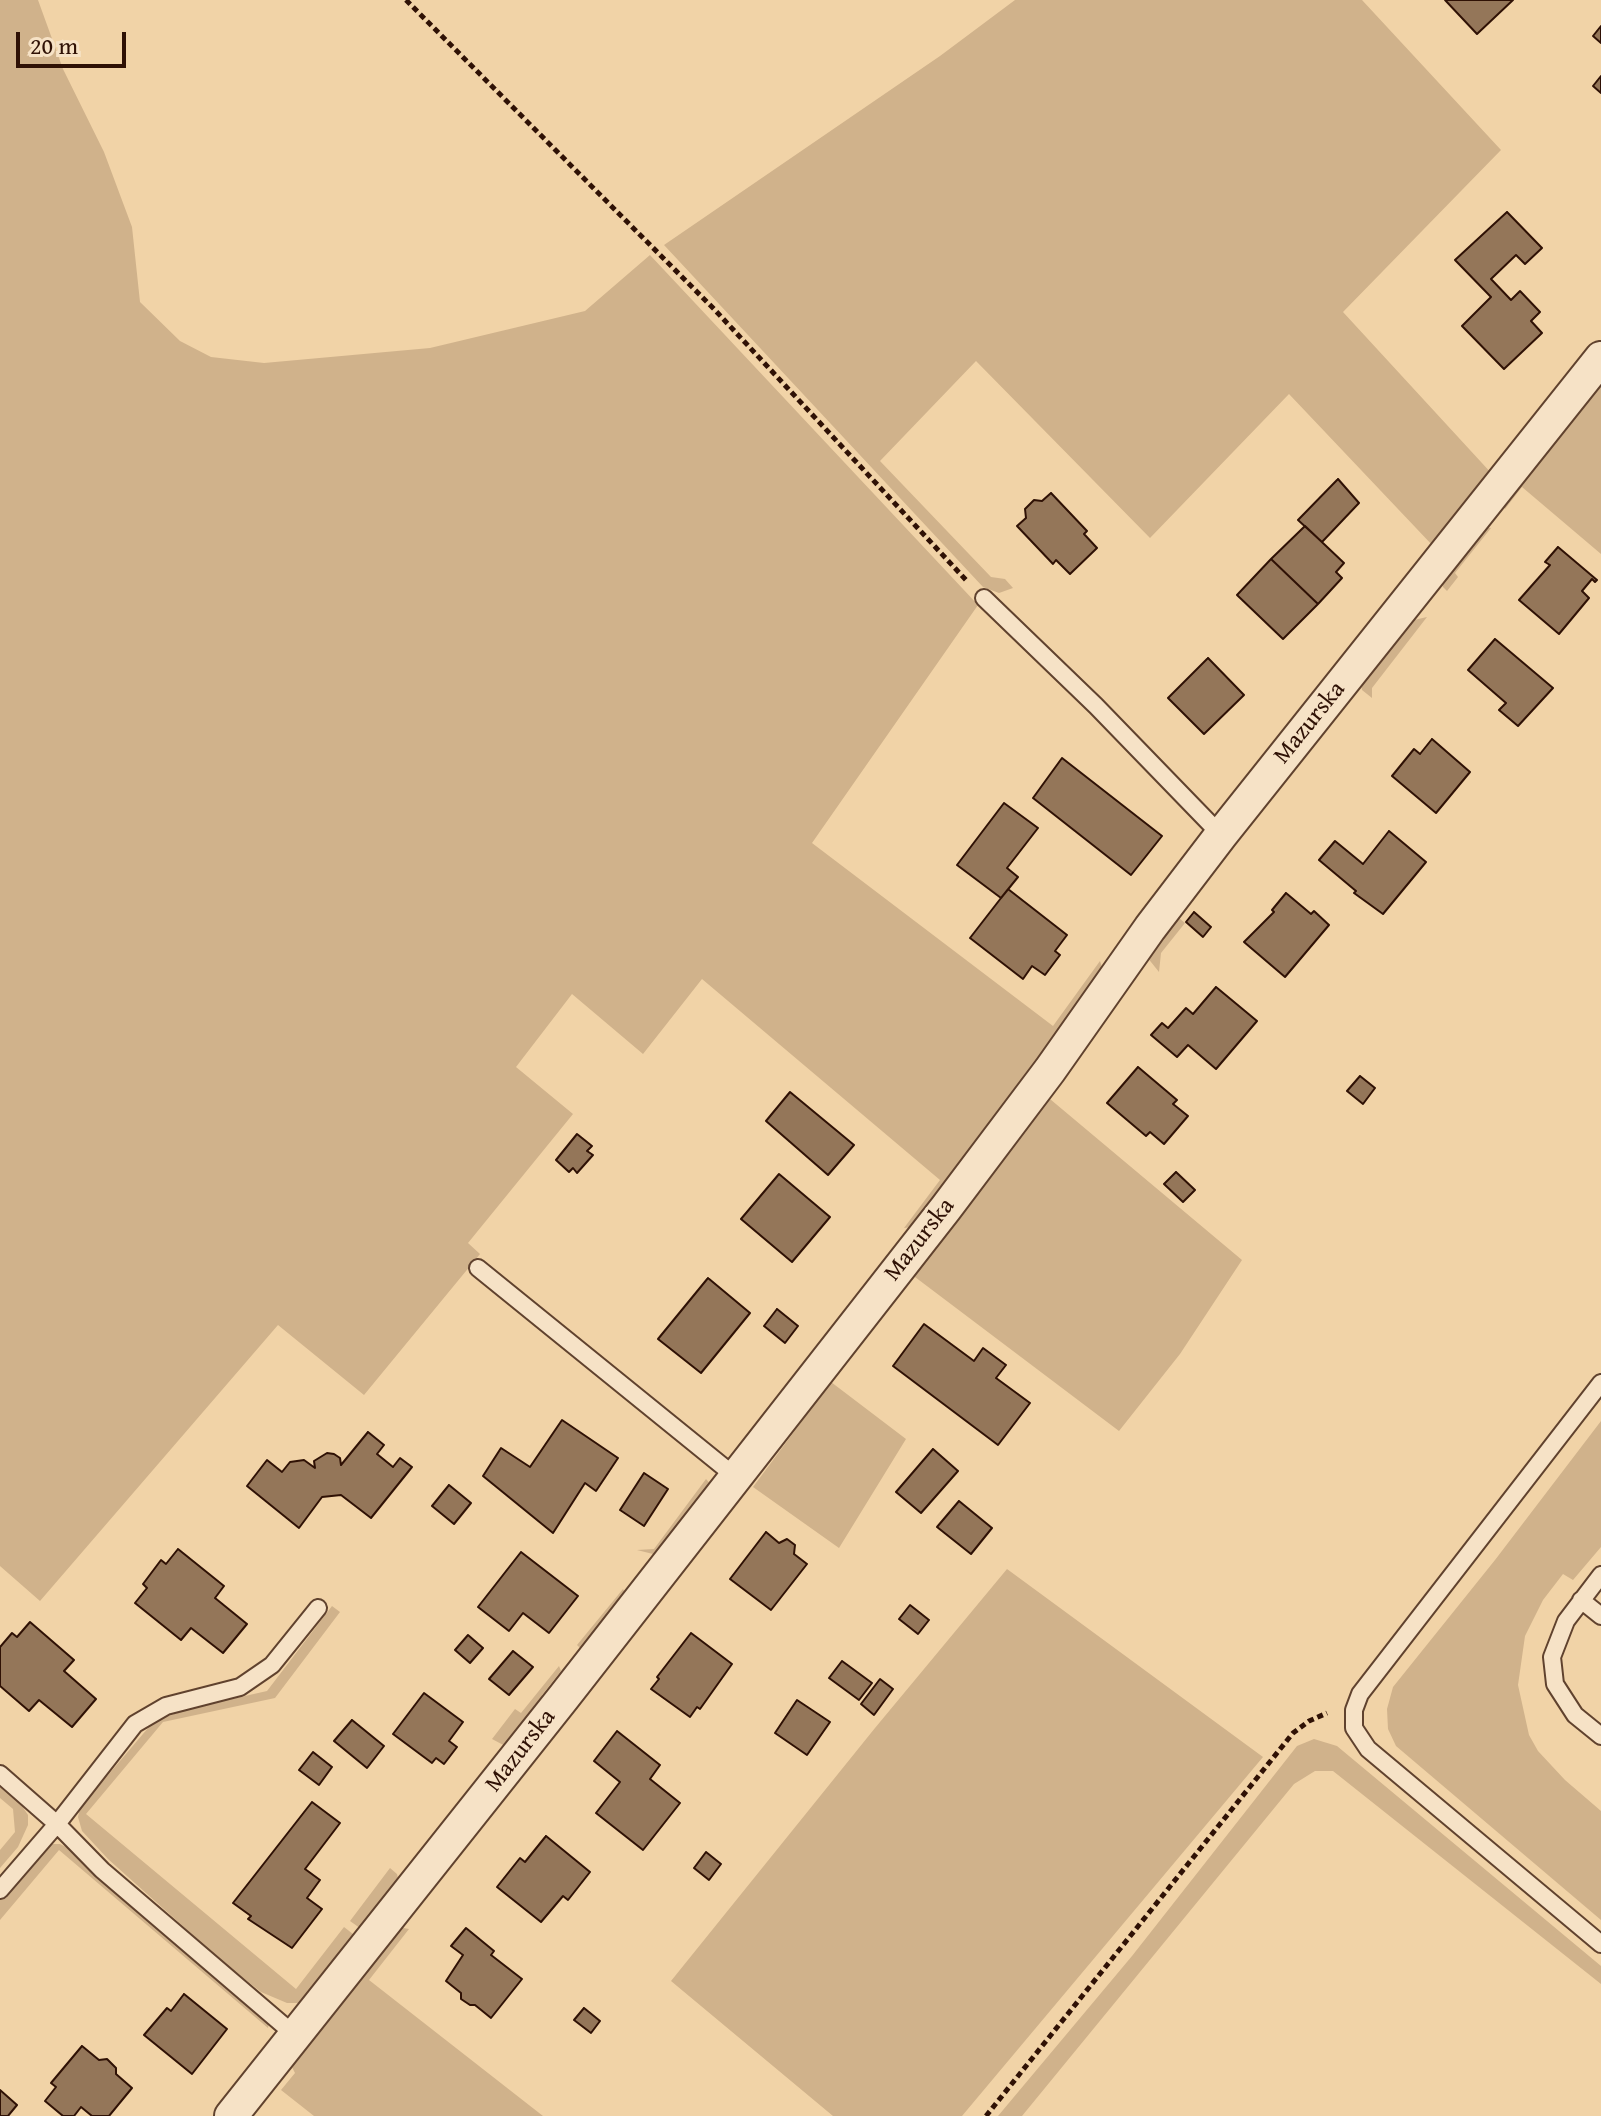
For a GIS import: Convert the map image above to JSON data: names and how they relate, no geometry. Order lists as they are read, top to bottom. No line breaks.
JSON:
{"streets":{"street":["Mazurska"]},"scale_bar":"20 m"}
